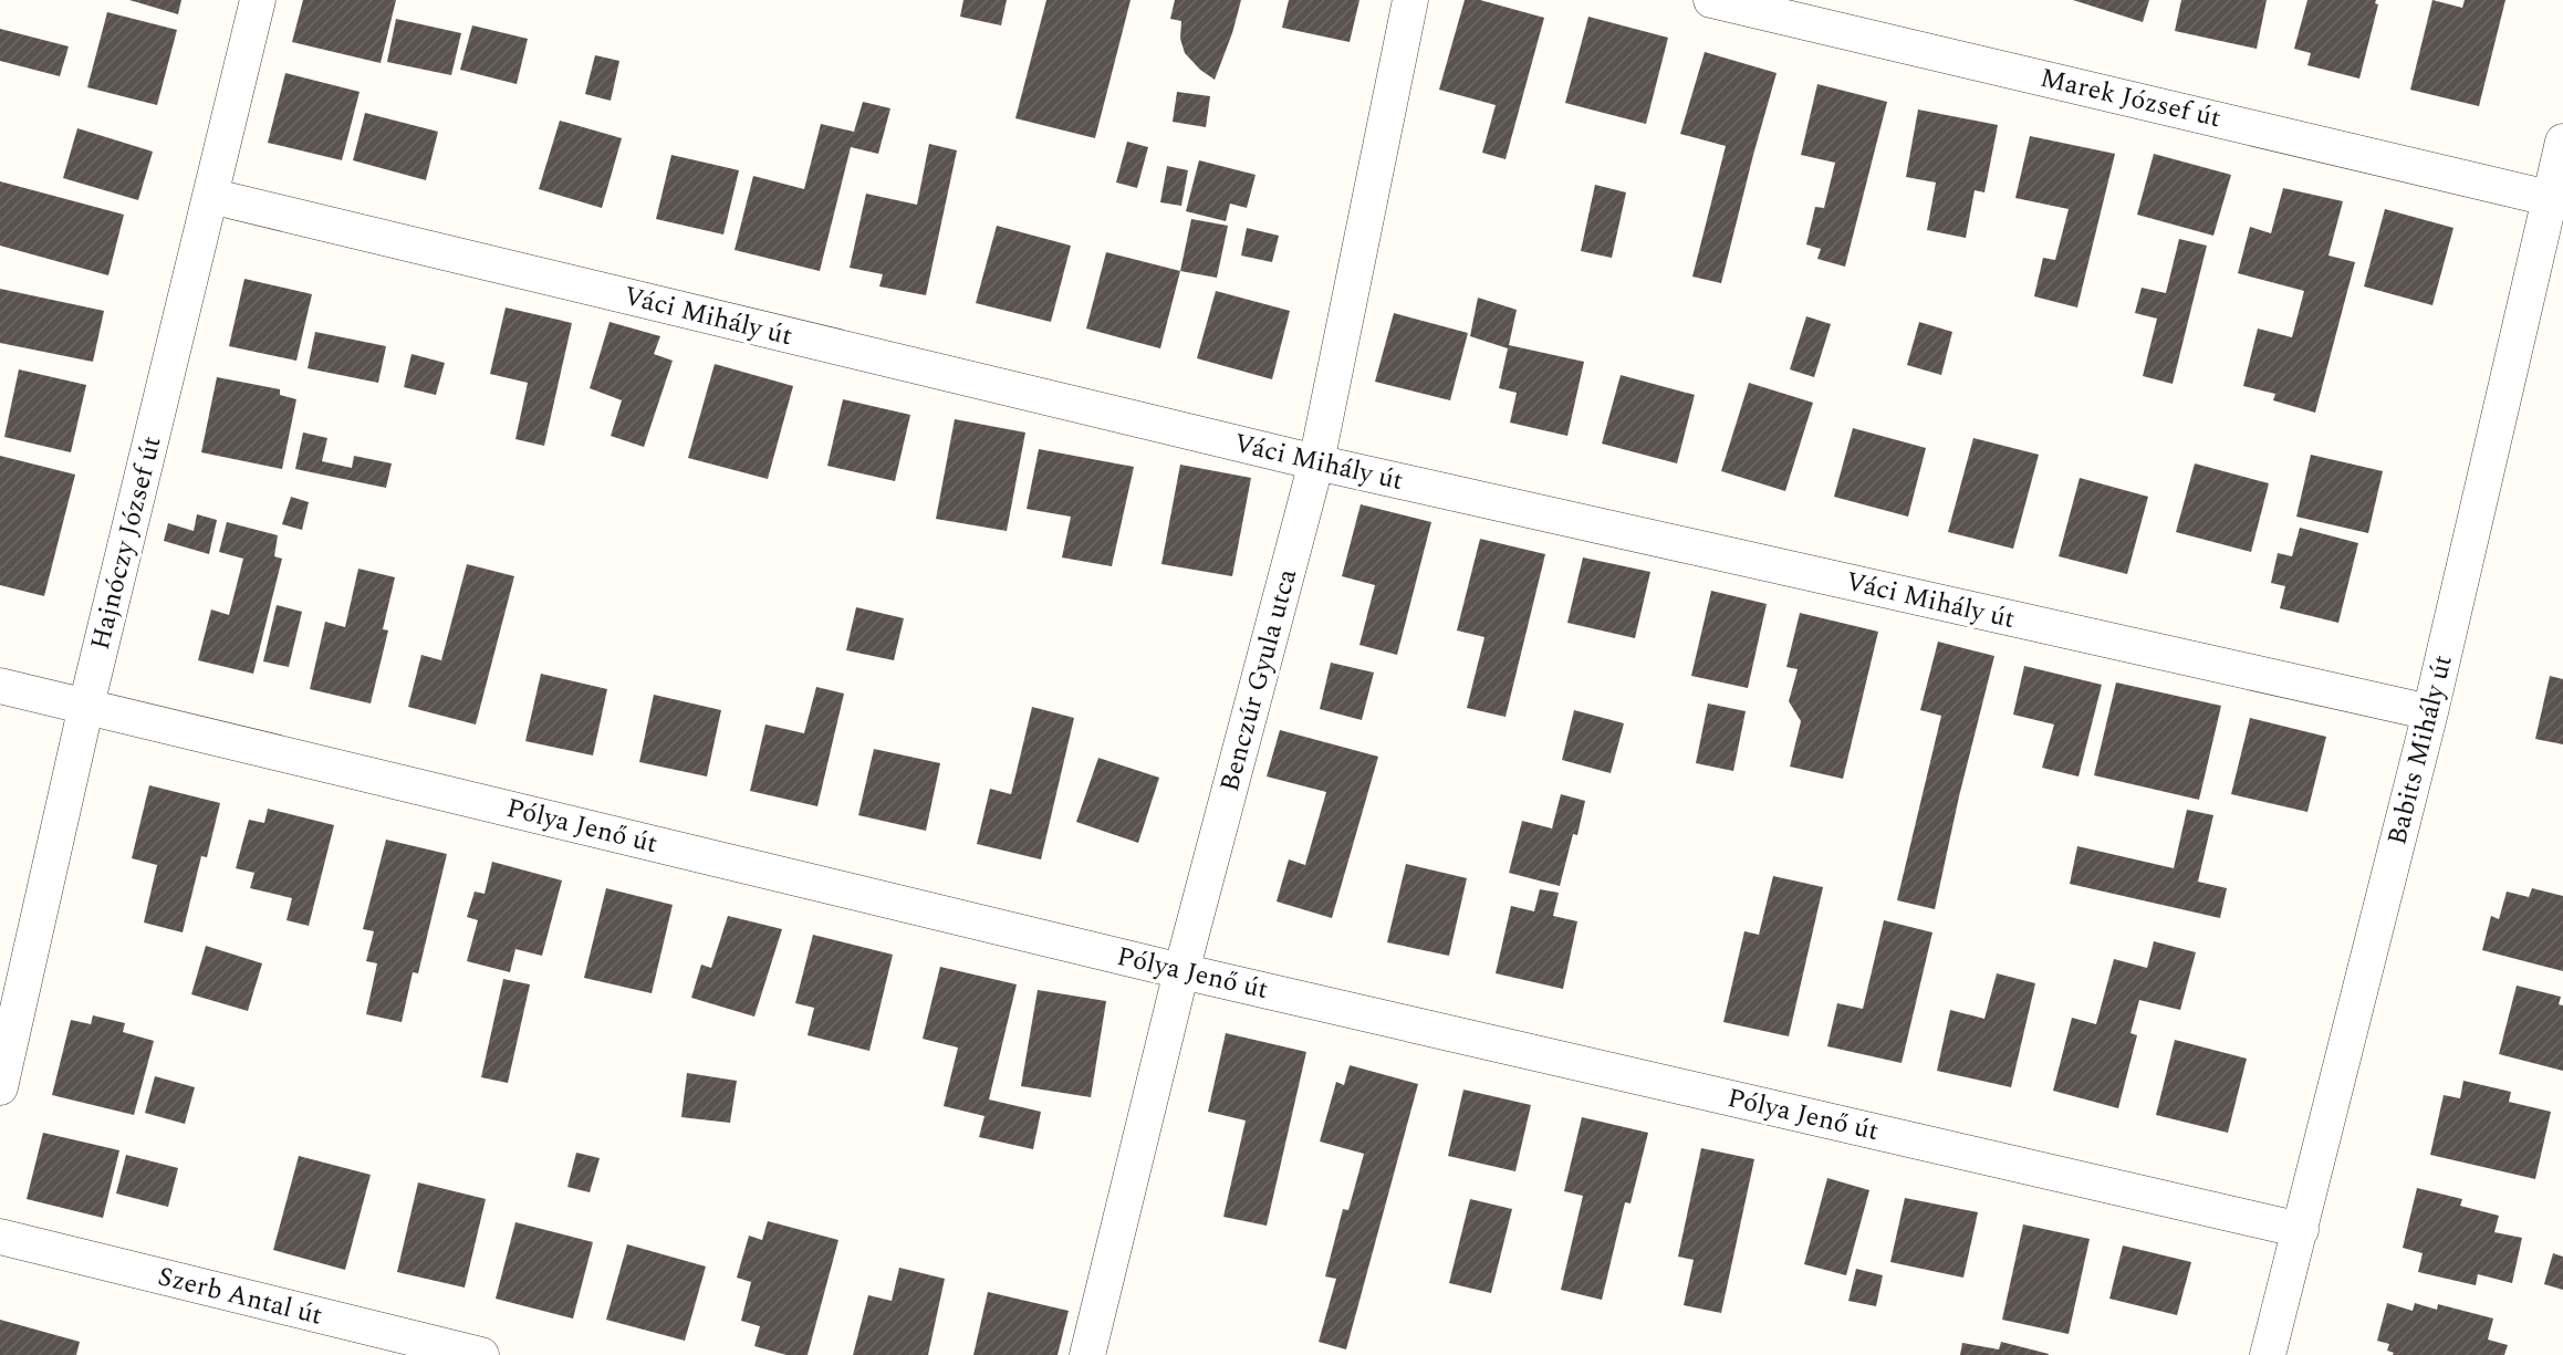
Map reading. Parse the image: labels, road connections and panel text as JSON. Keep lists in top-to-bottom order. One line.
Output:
{"streets":{"street":["Marek József út","Váci Mihály út","Hajnóczy József út","Benczúr Gyula utca","Babits Mihály út","Pólya Jenő út","Szerb Antal út"]},"crossings":[["Marek József út","Babits Mihály út"],["Váci Mihály út","Hajnóczy József út"],["Váci Mihály út","Benczúr Gyula utca"],["Váci Mihály út","Babits Mihály út"],["Hajnóczy József út","Pólya Jenő út"],["Benczúr Gyula utca","Pólya Jenő út"],["Babits Mihály út","Pólya Jenő út"]]}
